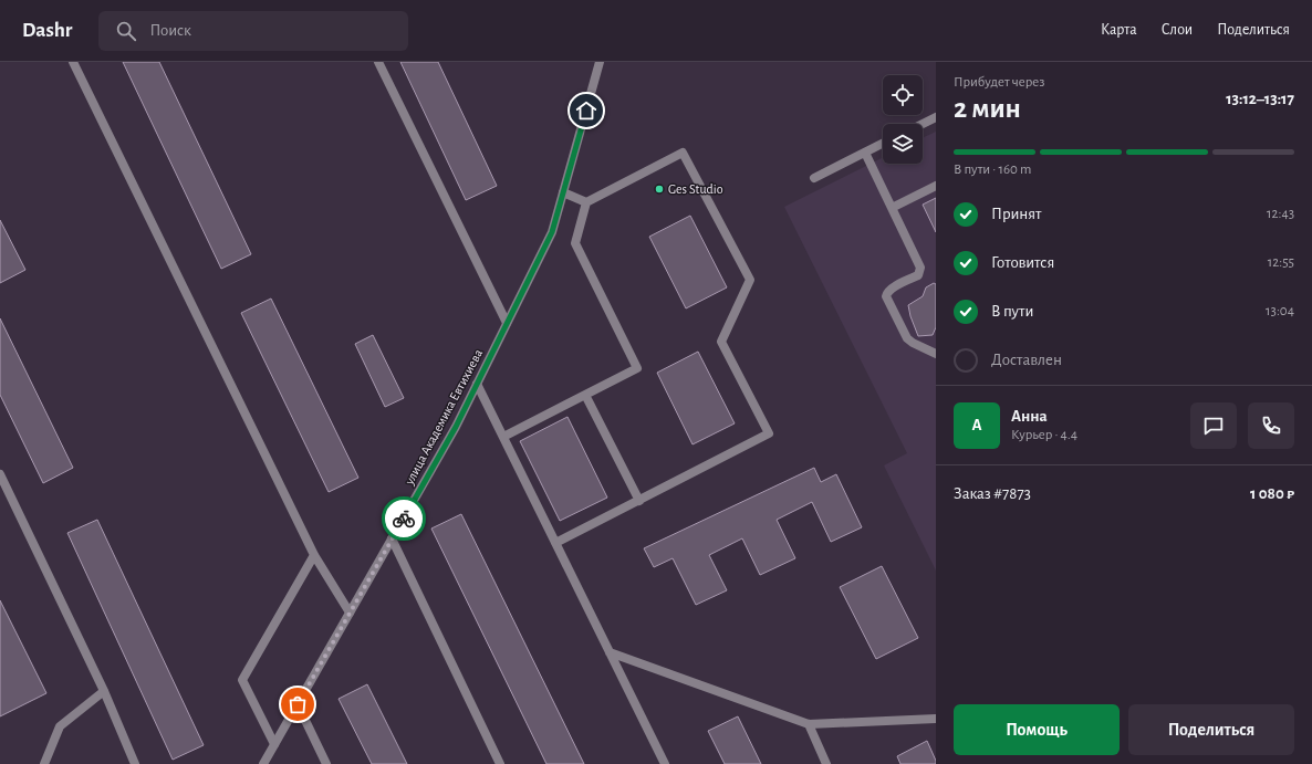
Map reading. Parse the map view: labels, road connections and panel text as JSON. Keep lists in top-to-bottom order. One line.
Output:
{"streets":{"street":["улица Академика Евтихиева"]},"places":["Ges Studio"],"page":{"header":"Dashr","search":"Поиск","nav":["Карта","Слои","Поделиться"],"heading":["2 мин","Прибудет через","13:12–13:17"],"panel":["Анна","Курьер · 4.4","Заказ #7873","1 080 ₽"],"bar":"В пути · 160 m","list":[["Принят","12:43"],["Готовится","12:55"],["В пути","13:04"],"Доставлен"],"round":"А","buttons":["Помощь","Поделиться"]}}
